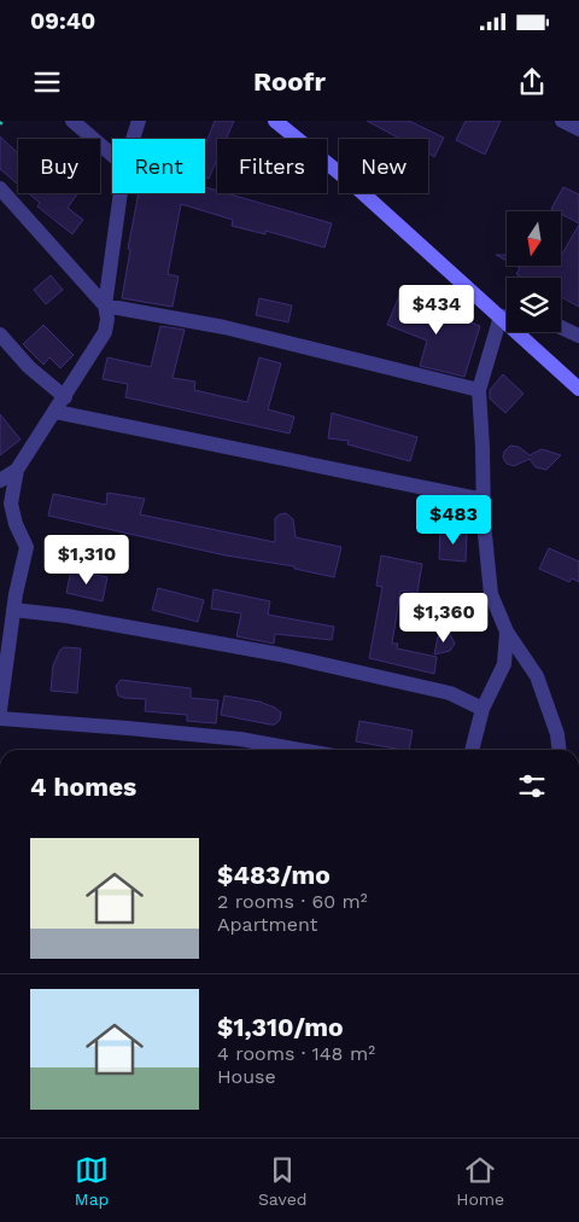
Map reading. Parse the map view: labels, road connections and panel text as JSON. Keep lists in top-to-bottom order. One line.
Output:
{"north":"bottom","page":{"status":"09:40","header":"Roofr","chip":["Buy","Rent","Filters","New"],"price":["$434","$483","$1,310","$1,360"],"heading":"4 homes","list":[{"name":"$483/mo","note":"2 rooms · 60 m² · Apartment"},{"name":"$1,310/mo","note":"4 rooms · 148 m² · House"}],"tabs":["Map","Saved","Home"]}}
